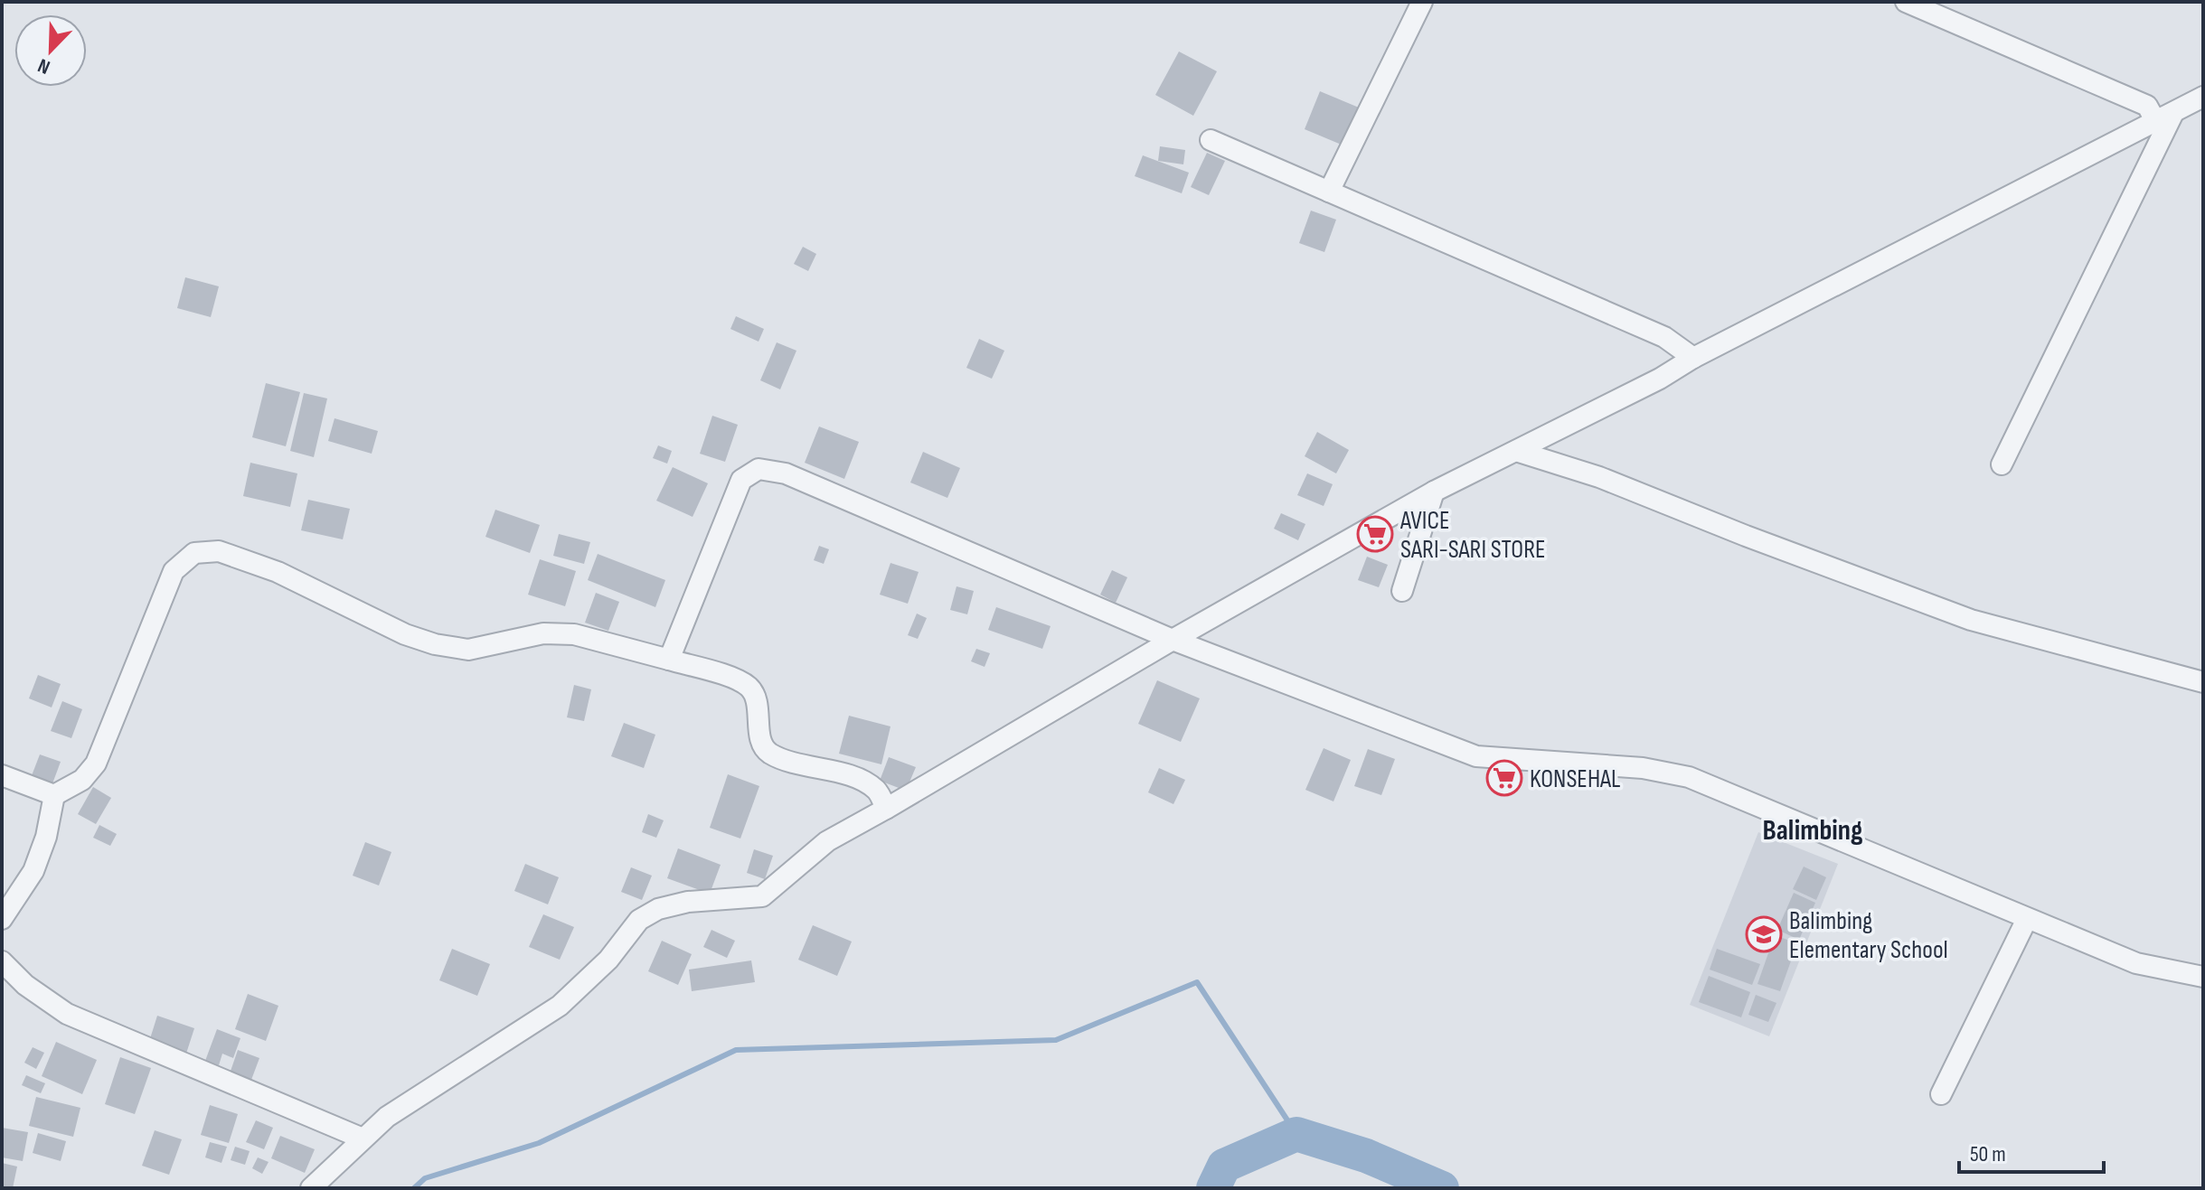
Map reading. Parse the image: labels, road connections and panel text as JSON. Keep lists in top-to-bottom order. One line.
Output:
{"districts":["Balimbing"],"places":{"supermarket":["AVICE SARI-SARI STORE","KONSEHAL"],"school or university":["Balimbing Elementary School"]},"scale_bar":"50 m","north":"bottom left"}
